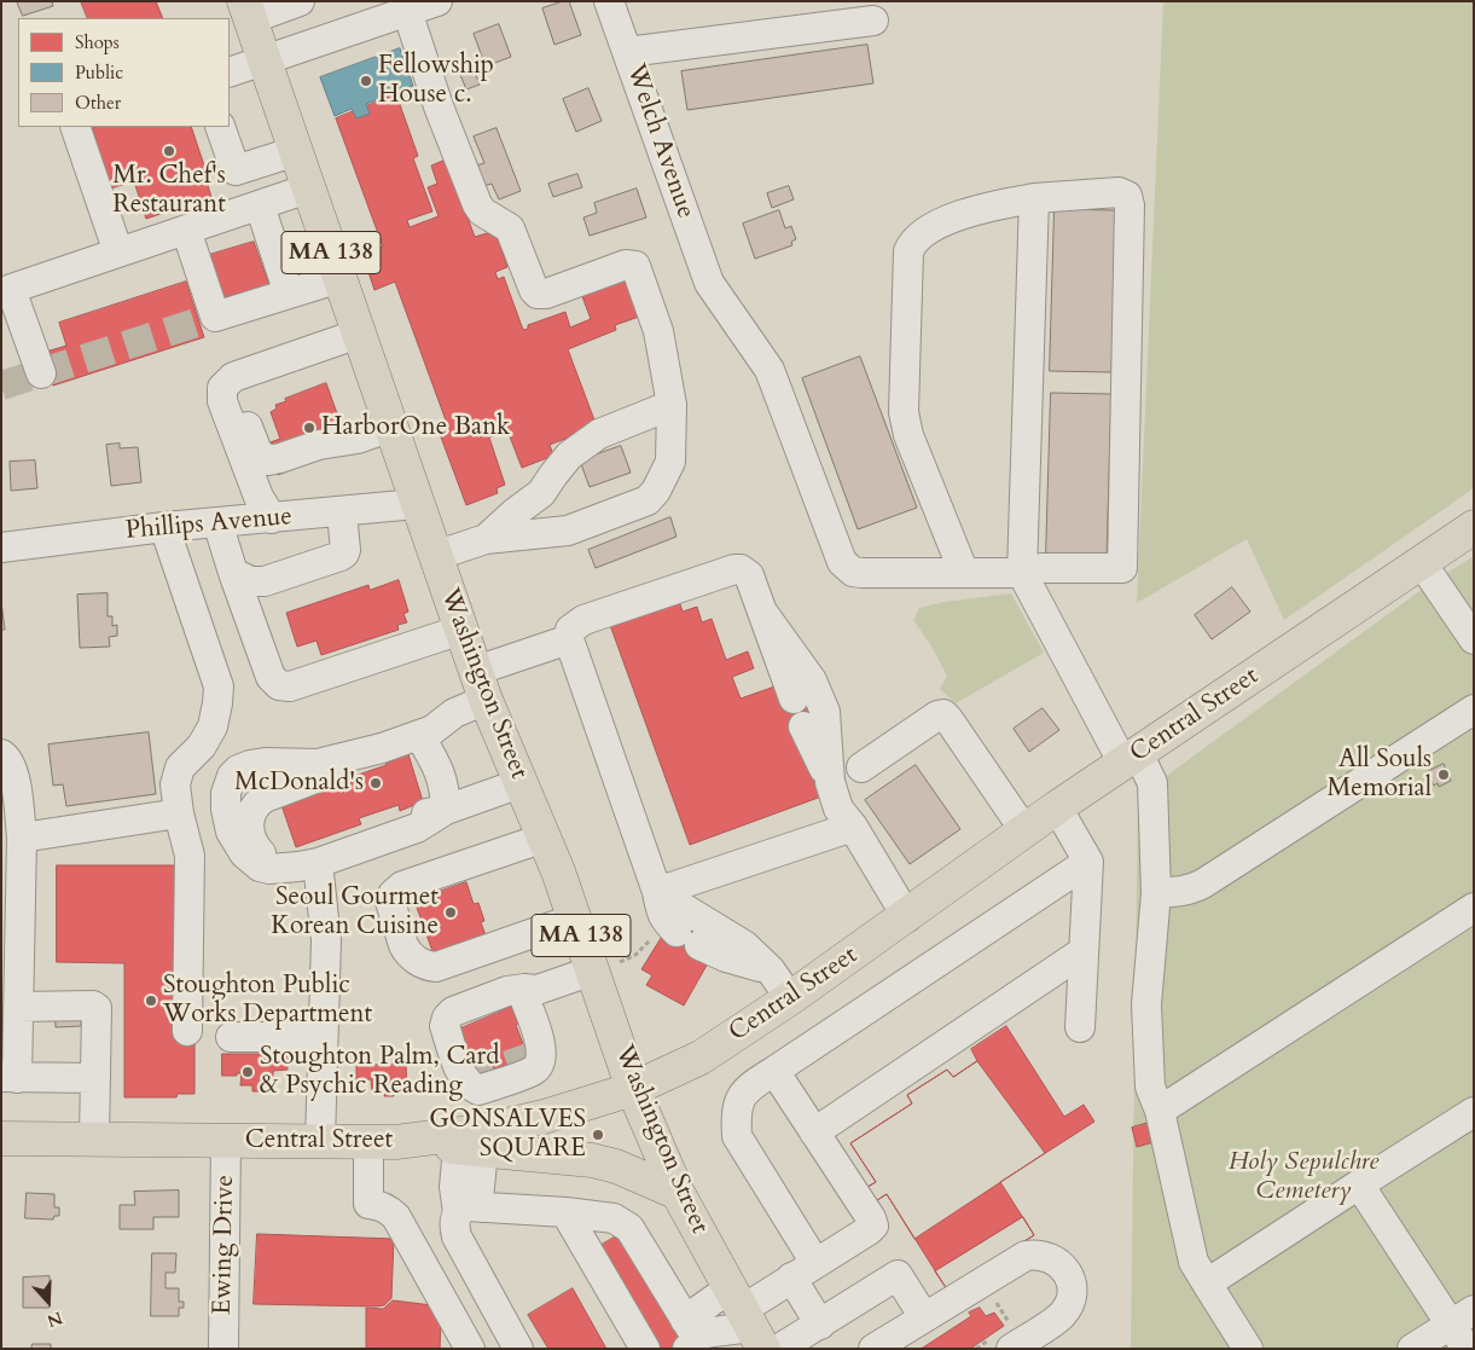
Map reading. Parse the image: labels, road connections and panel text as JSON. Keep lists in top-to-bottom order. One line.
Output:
{"streets":{"main road":["MA 138","Washington Street","Central Street"],"street":["Welch Avenue","Phillips Avenue","Ewing Drive"]},"crossings":[["Phillips Avenue","Washington Street"],["Washington Street","Central Street"],["Central Street","Ewing Drive"]],"parks":["Holy Sepulchre Cemetery"],"places":["Fellowship House c.","Mr. Chef's Restaurant","HarborOne Bank","All Souls Memorial","McDonald's","Seoul Gourmet Korean Cuisine","Stoughton Public Works Department","Stoughton Palm, Card & Psychic Reading","GONSALVES SQUARE"],"legend":["Shops","Public","Other"],"north":"bottom"}
